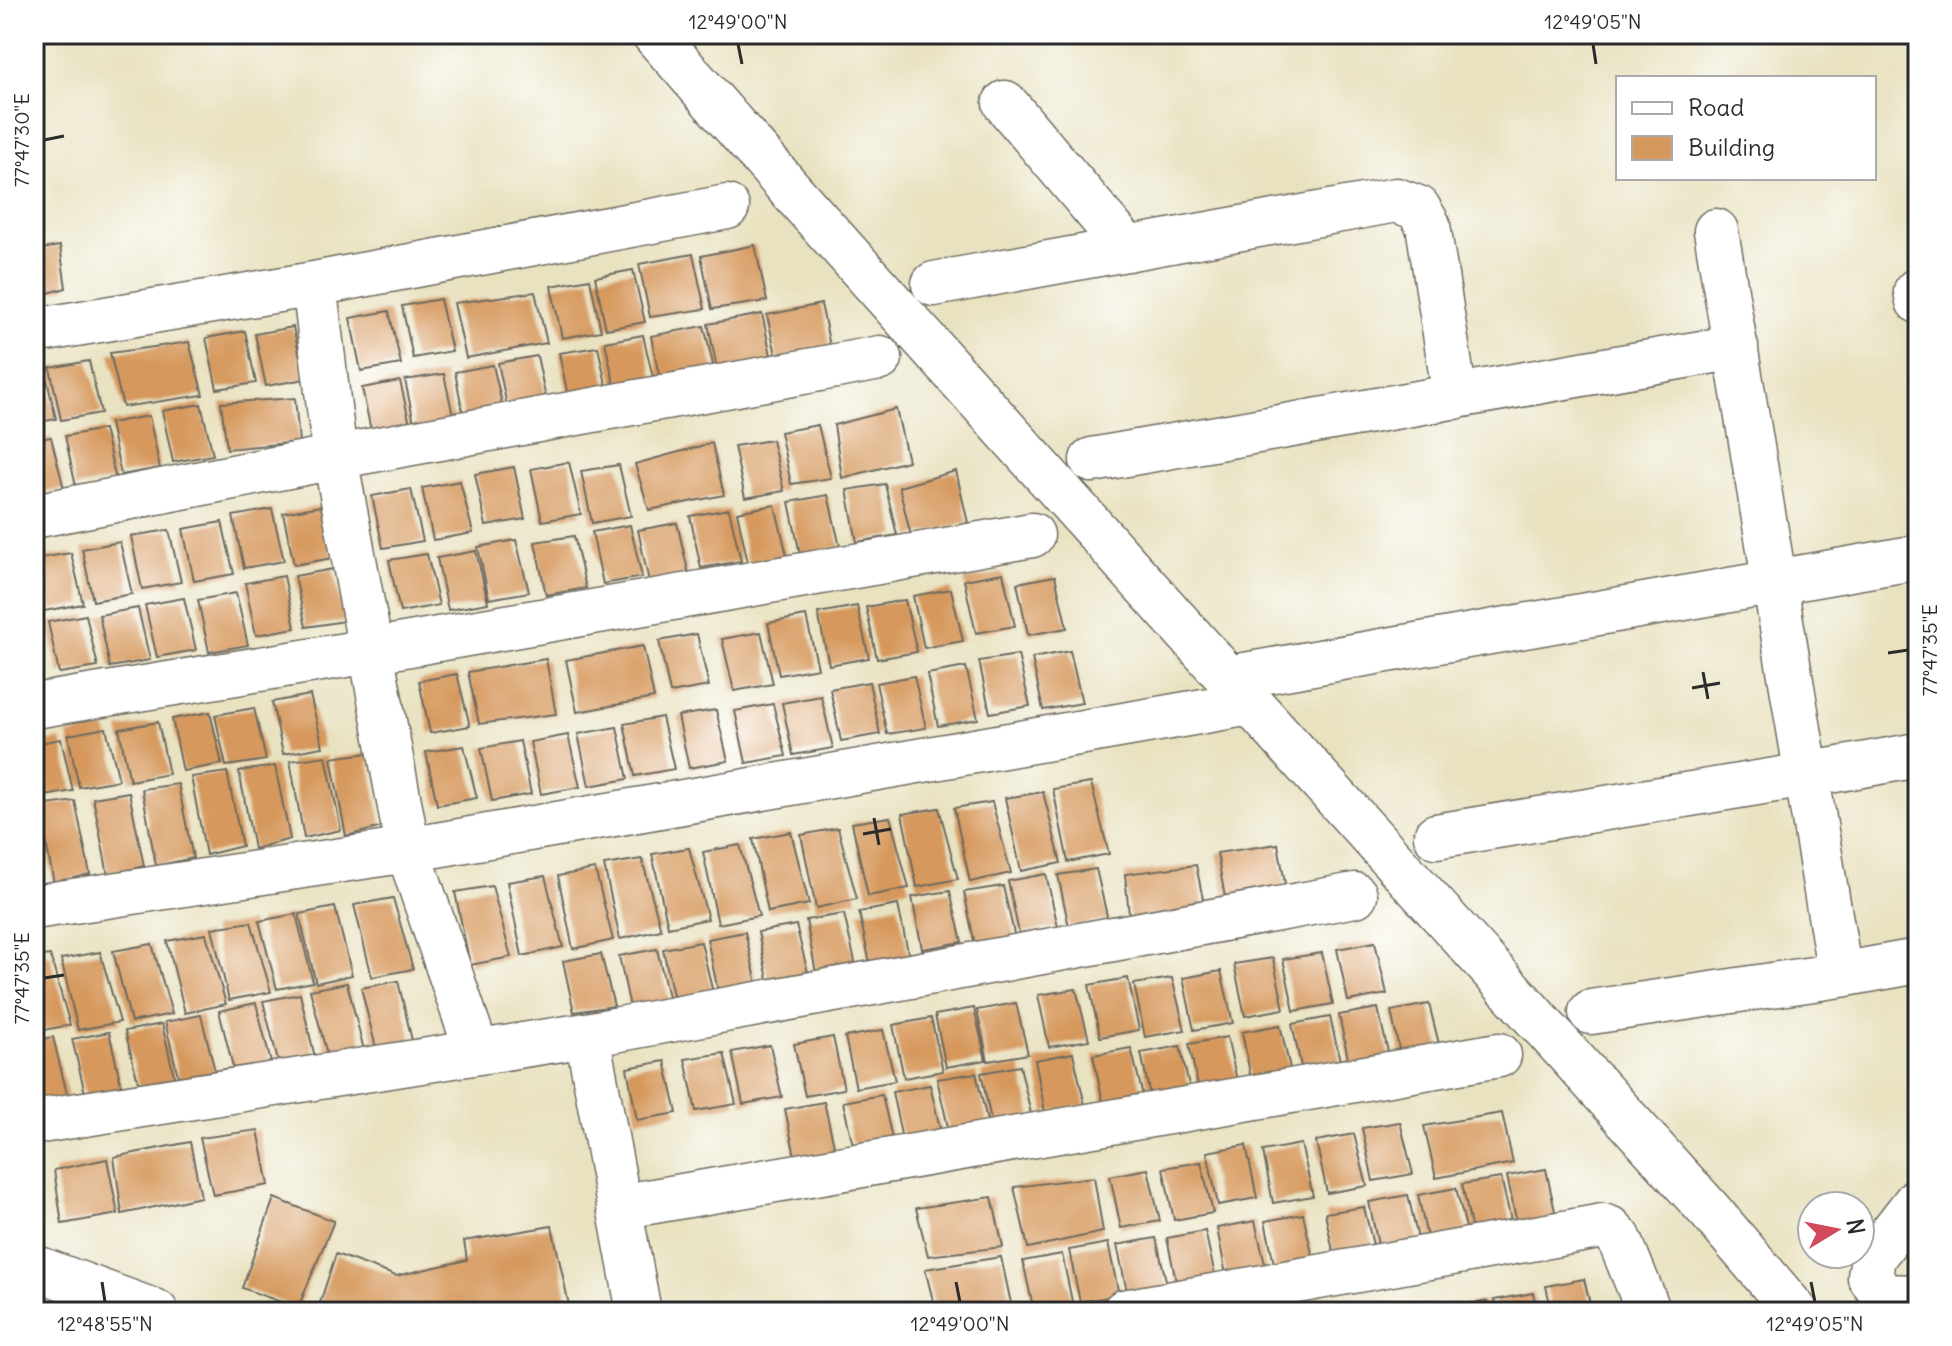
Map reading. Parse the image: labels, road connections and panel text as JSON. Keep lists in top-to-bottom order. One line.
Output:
{"legend":["Road","Building"],"north":"right","coordinates":["12°49'00\"N","12°49'05\"N","77°47'30\"E","77°47'35\"E","12°48'55\"N"]}
